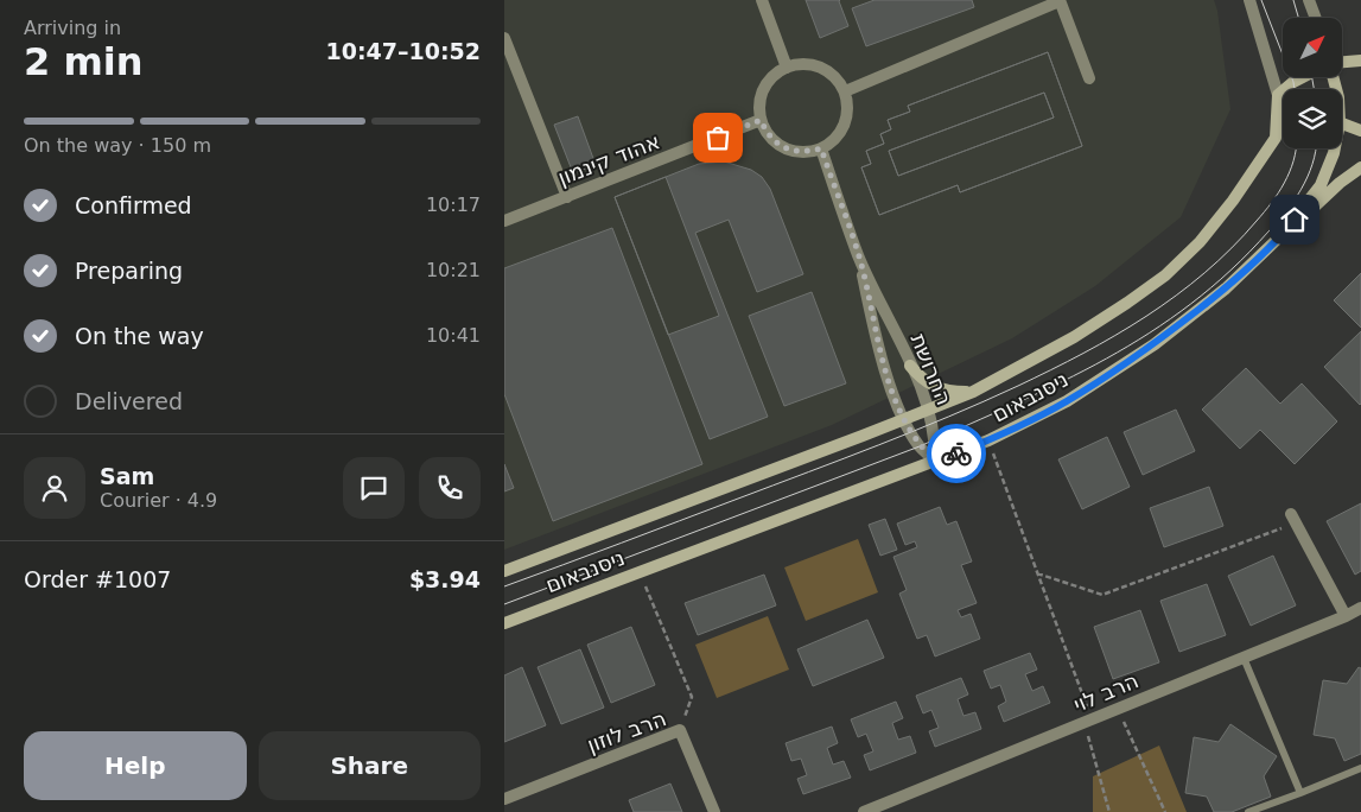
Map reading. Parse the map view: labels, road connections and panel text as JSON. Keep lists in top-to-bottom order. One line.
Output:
{"streets":{"main road":["ניסנבאום"],"street":["אהוד קינמון","החרושת","הרב לוי","הרב לוזון"]},"crossings":[["אהוד קינמון","החרושת"],["החרושת","ניסנבאום"]],"north":"top right","page":{"heading":["2 min","Arriving in","10:47–10:52"],"panel":["Sam","Courier · 4.9","Order #1007","$3.94"],"bar":"On the way · 150 m","list":[["Confirmed","10:17"],["Preparing","10:21"],["On the way","10:41"],"Delivered"],"buttons":["Help","Share"]}}
